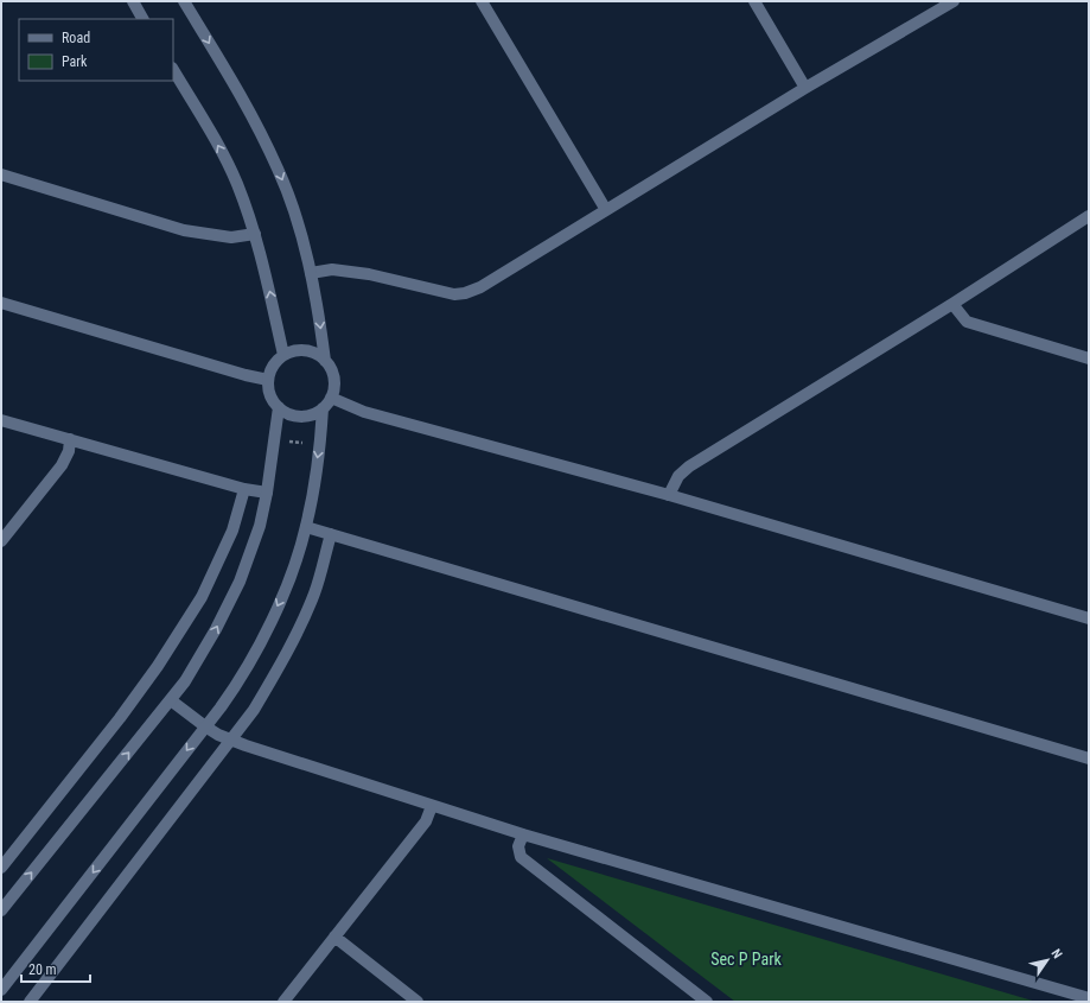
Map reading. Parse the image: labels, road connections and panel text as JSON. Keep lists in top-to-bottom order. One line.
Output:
{"parks":["Sec P Park"],"legend":["Road","Park"],"scale_bar":"20 m","north":"top right"}
